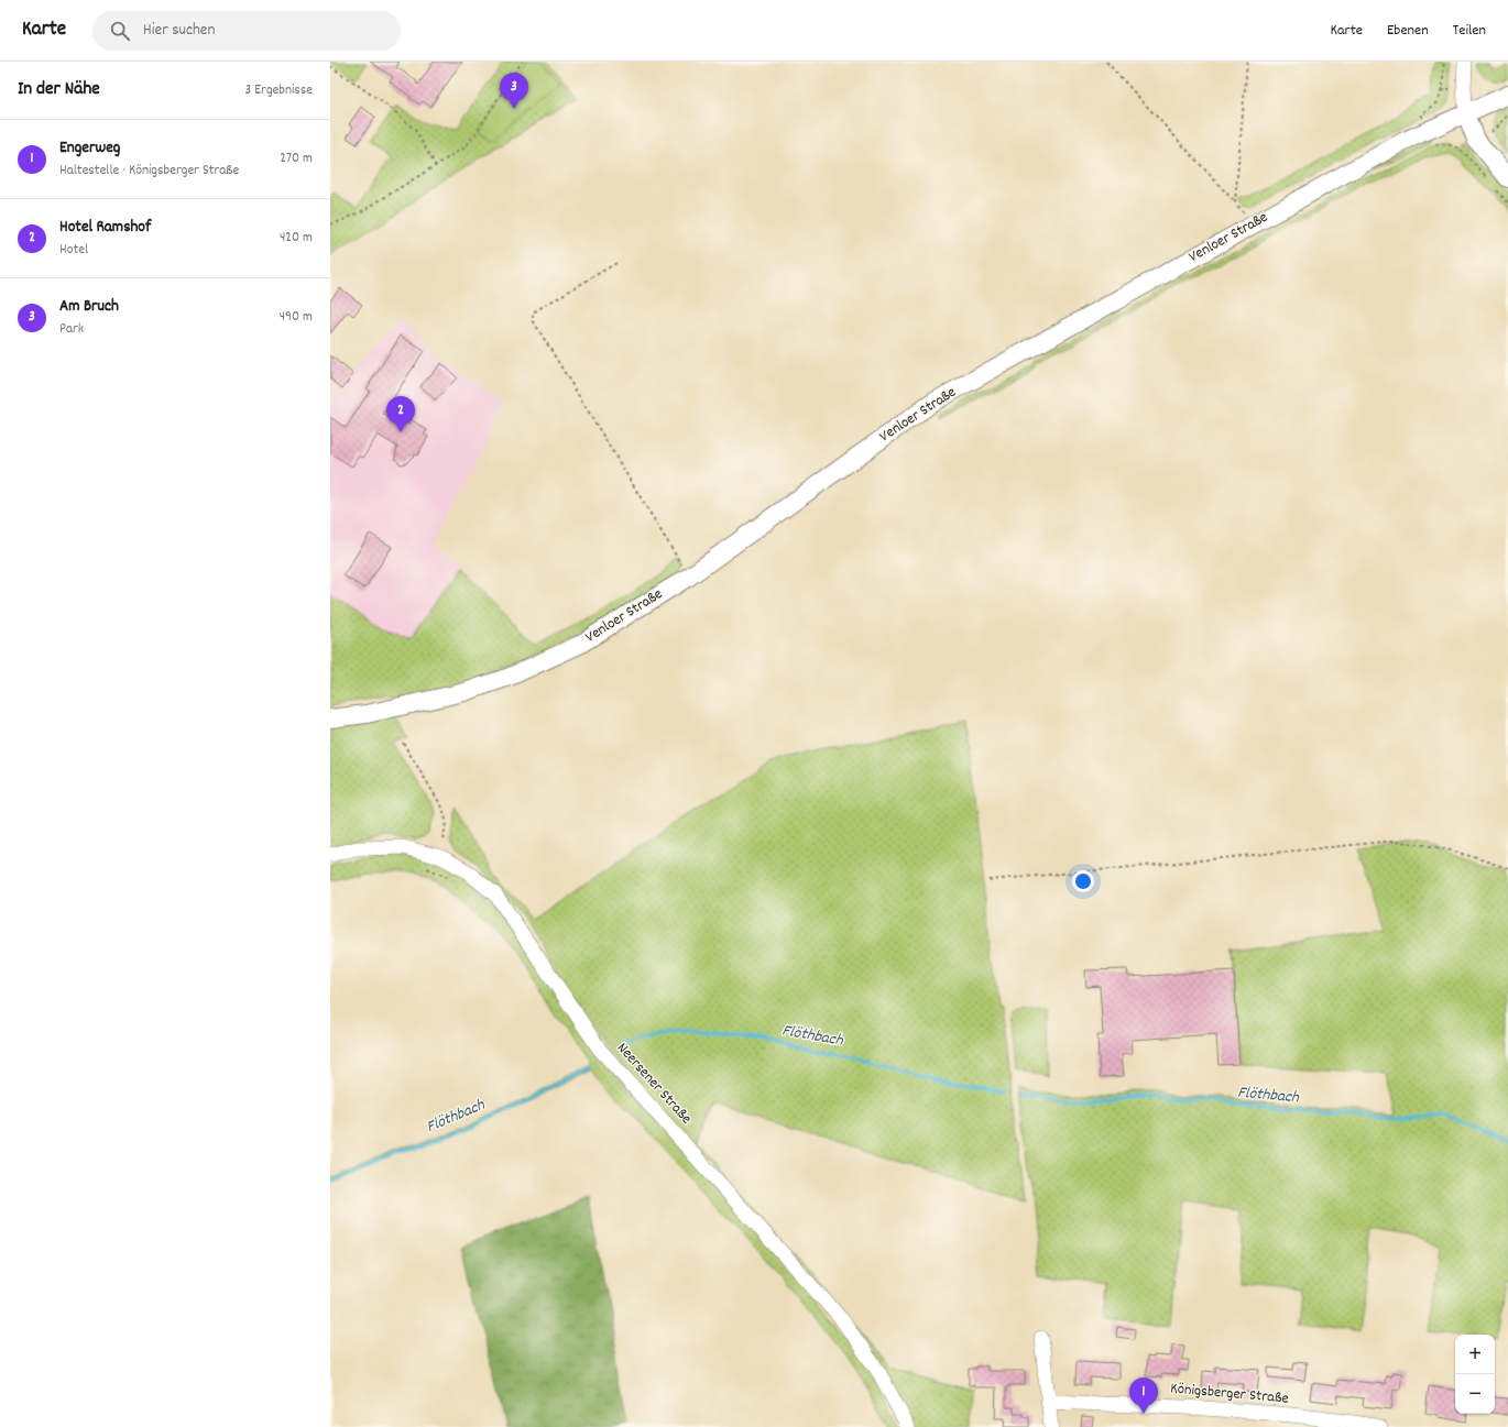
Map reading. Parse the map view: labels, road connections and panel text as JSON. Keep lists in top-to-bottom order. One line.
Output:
{"streets":{"main road":["Venloer Straße"],"street":["Neersener Straße","Königsberger Straße"]},"water":["Flöthbach"],"page":{"header":"Karte","search":"Hier suchen","nav":["Karte","Ebenen","Teilen"],"heading":["In der Nähe","3 Ergebnisse"],"pins":["3","2","1"],"list":[{"mark":"1","name":"Engerweg","note":"Haltestelle · Königsberger Straße","value":"270 m"},{"mark":"2","name":"Hotel Ramshof","note":"Hotel","value":"420 m"},{"mark":"3","name":"Am Bruch","note":"Park","value":"490 m"}],"map_buttons":["+","−"]}}
